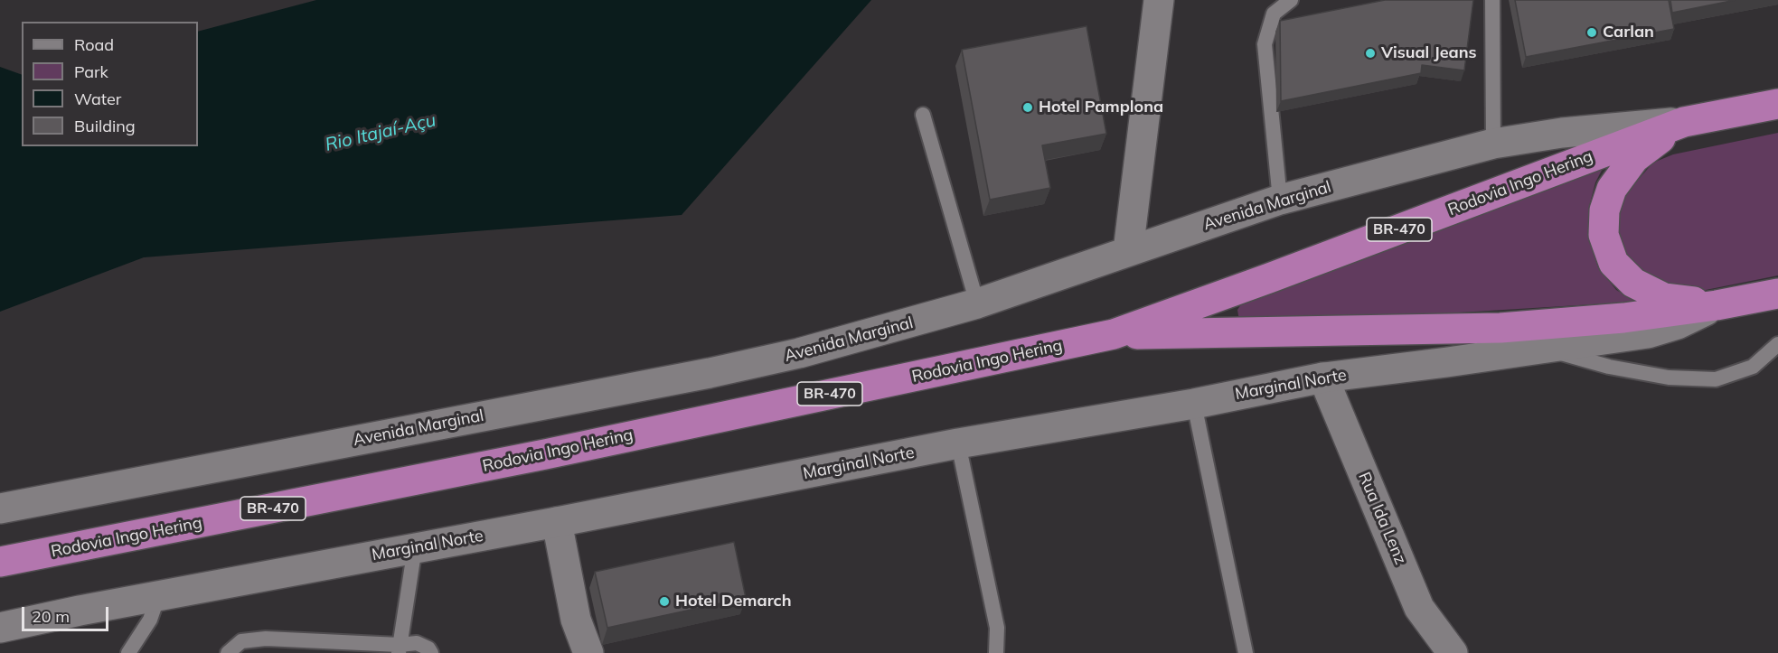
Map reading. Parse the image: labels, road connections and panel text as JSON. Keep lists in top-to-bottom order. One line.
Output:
{"streets":{"highway":["Rodovia Ingo Hering","BR-470"],"street":["Avenida Marginal","Marginal Norte","Rua Ida Lenz"]},"crossings":[["Rodovia Ingo Hering","Avenida Marginal"],["Rodovia Ingo Hering","Marginal Norte"],["Marginal Norte","Rua Ida Lenz"]],"water":["Rio Itajaí-Açu"],"places":["Carlan","Visual Jeans","Hotel Pamplona","Hotel Demarch"],"legend":["Road","Park","Water","Building"],"scale_bar":"20 m"}
